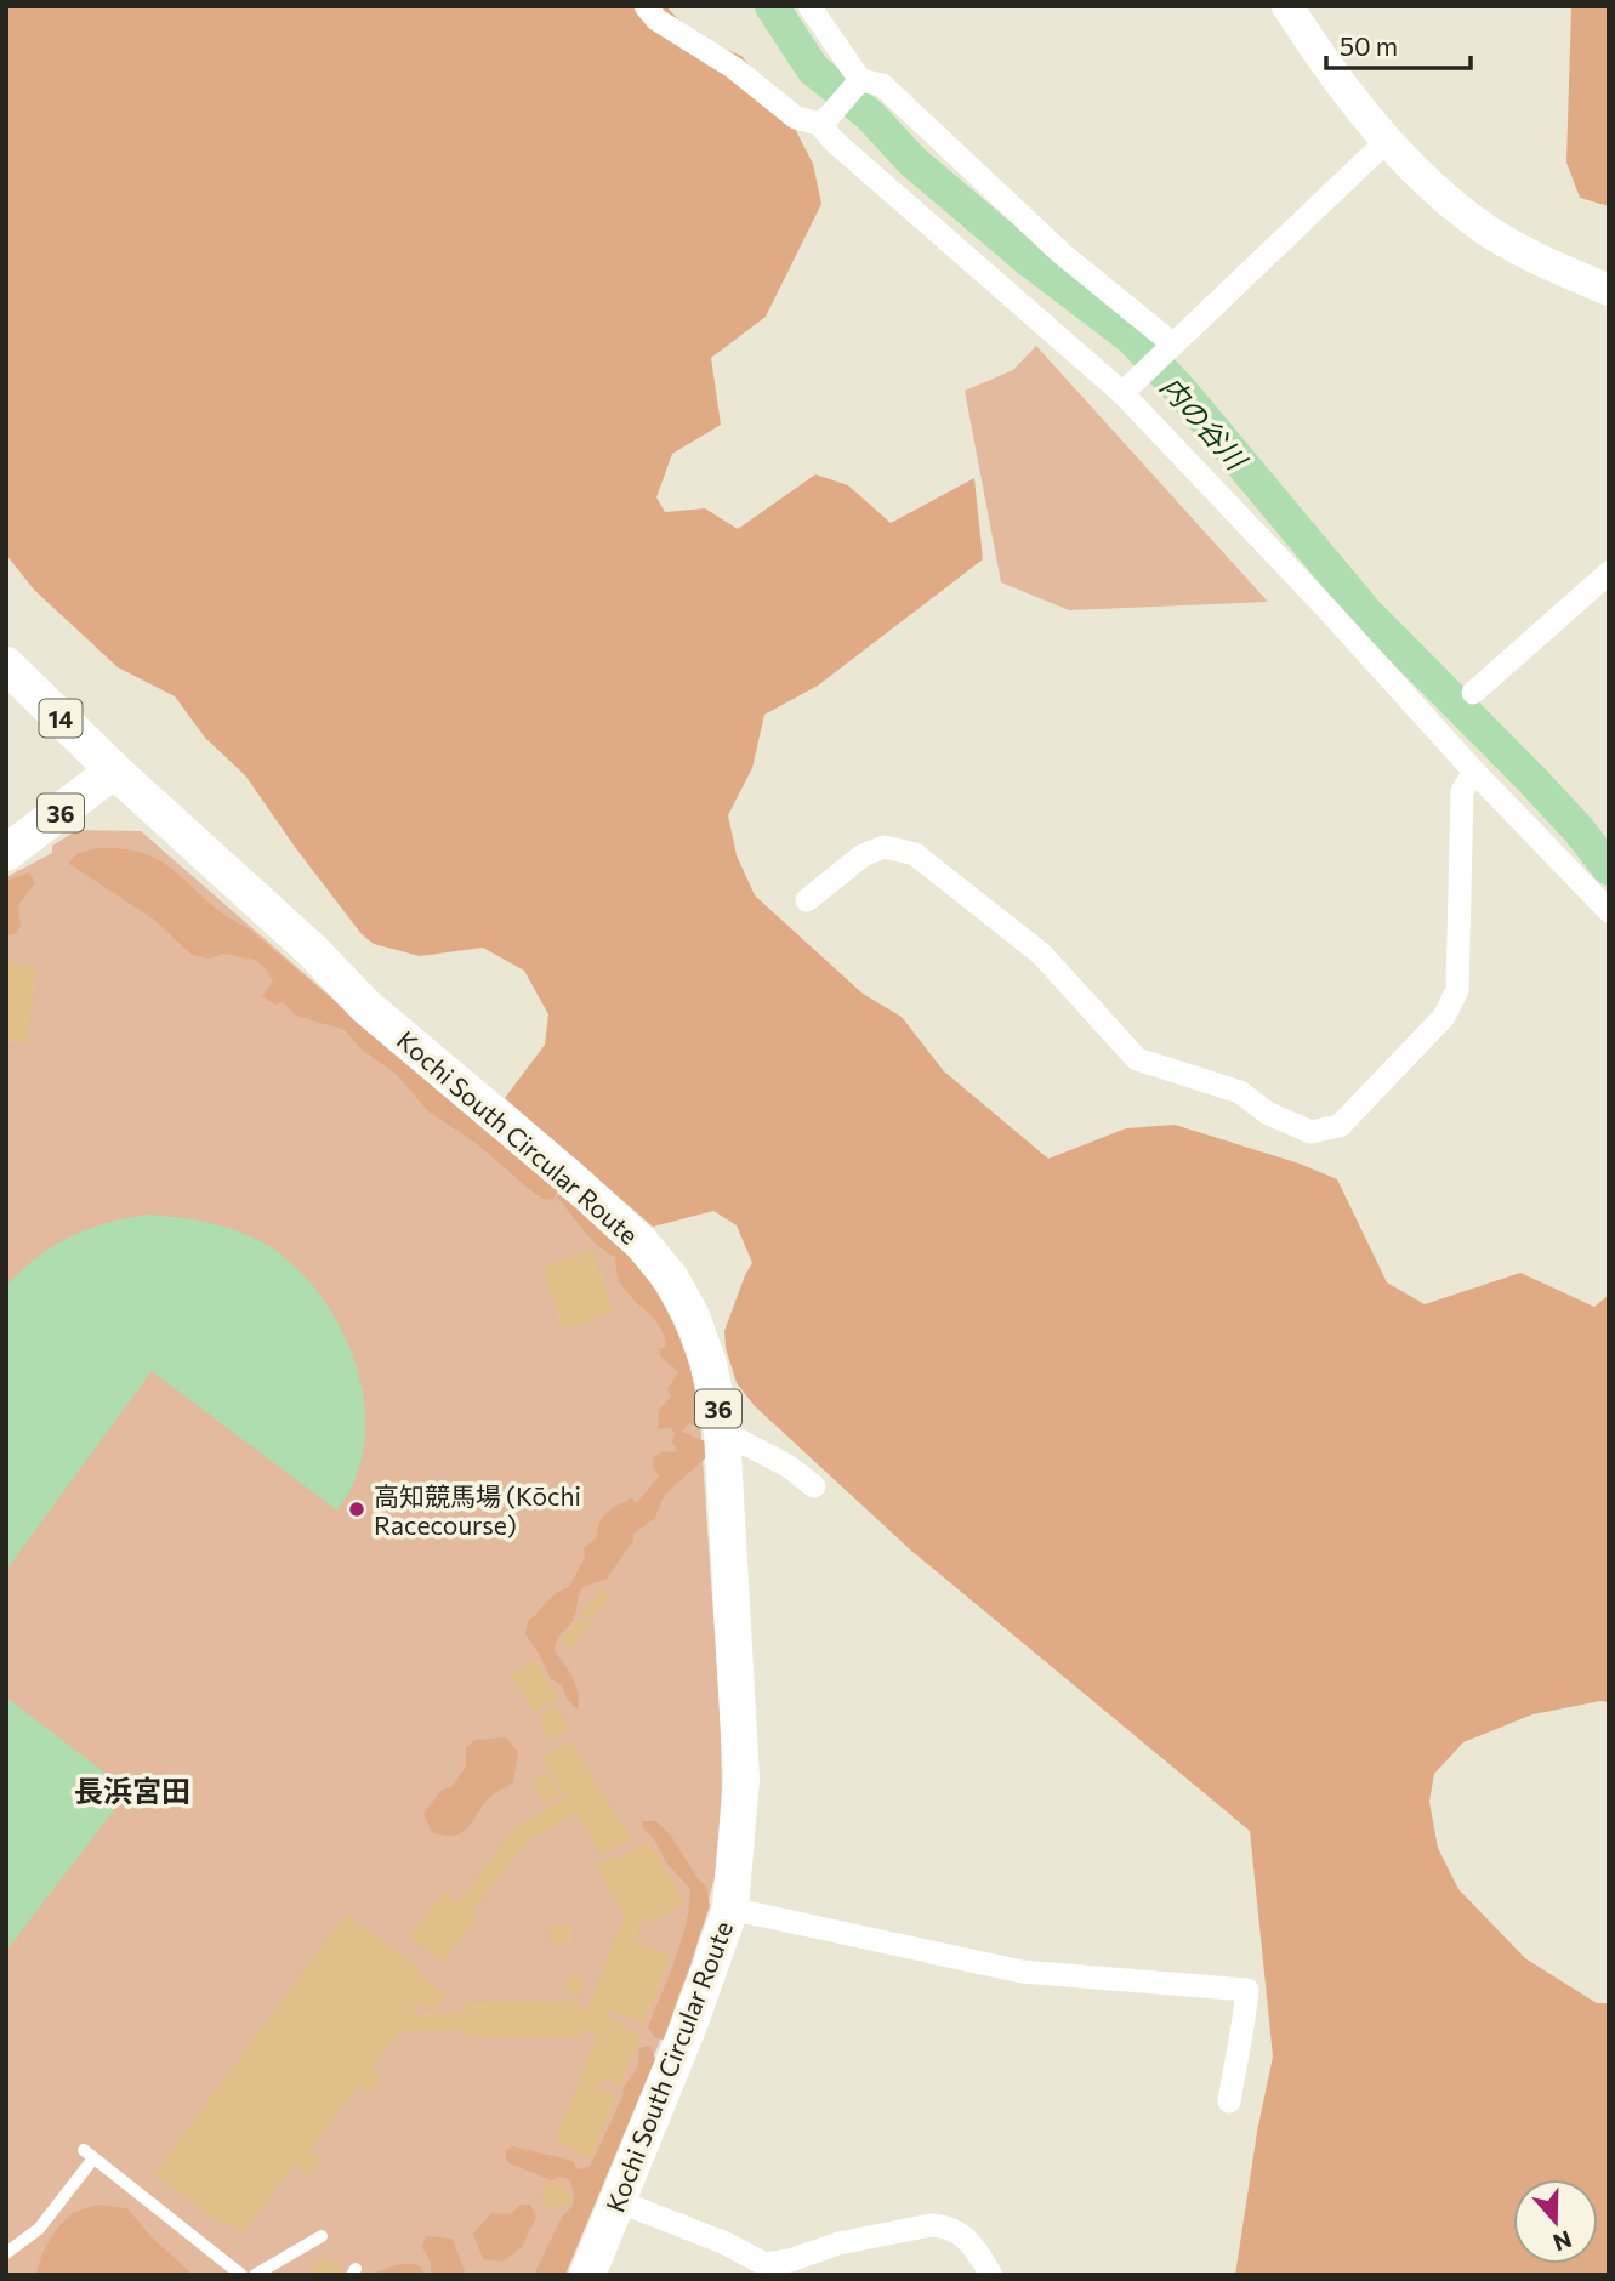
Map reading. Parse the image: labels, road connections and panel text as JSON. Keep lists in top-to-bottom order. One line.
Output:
{"streets":{"main road":["14","36","Kochi South Circular Route"]},"crossings":[["14","36"],["14","Kochi South Circular Route"],["36","Kochi South Circular Route"]],"districts":["長浜宮田"],"water":["内の谷川"],"places":["高知競馬場 (Kōchi Racecourse)"],"scale_bar":"50 m","north":"bottom"}
